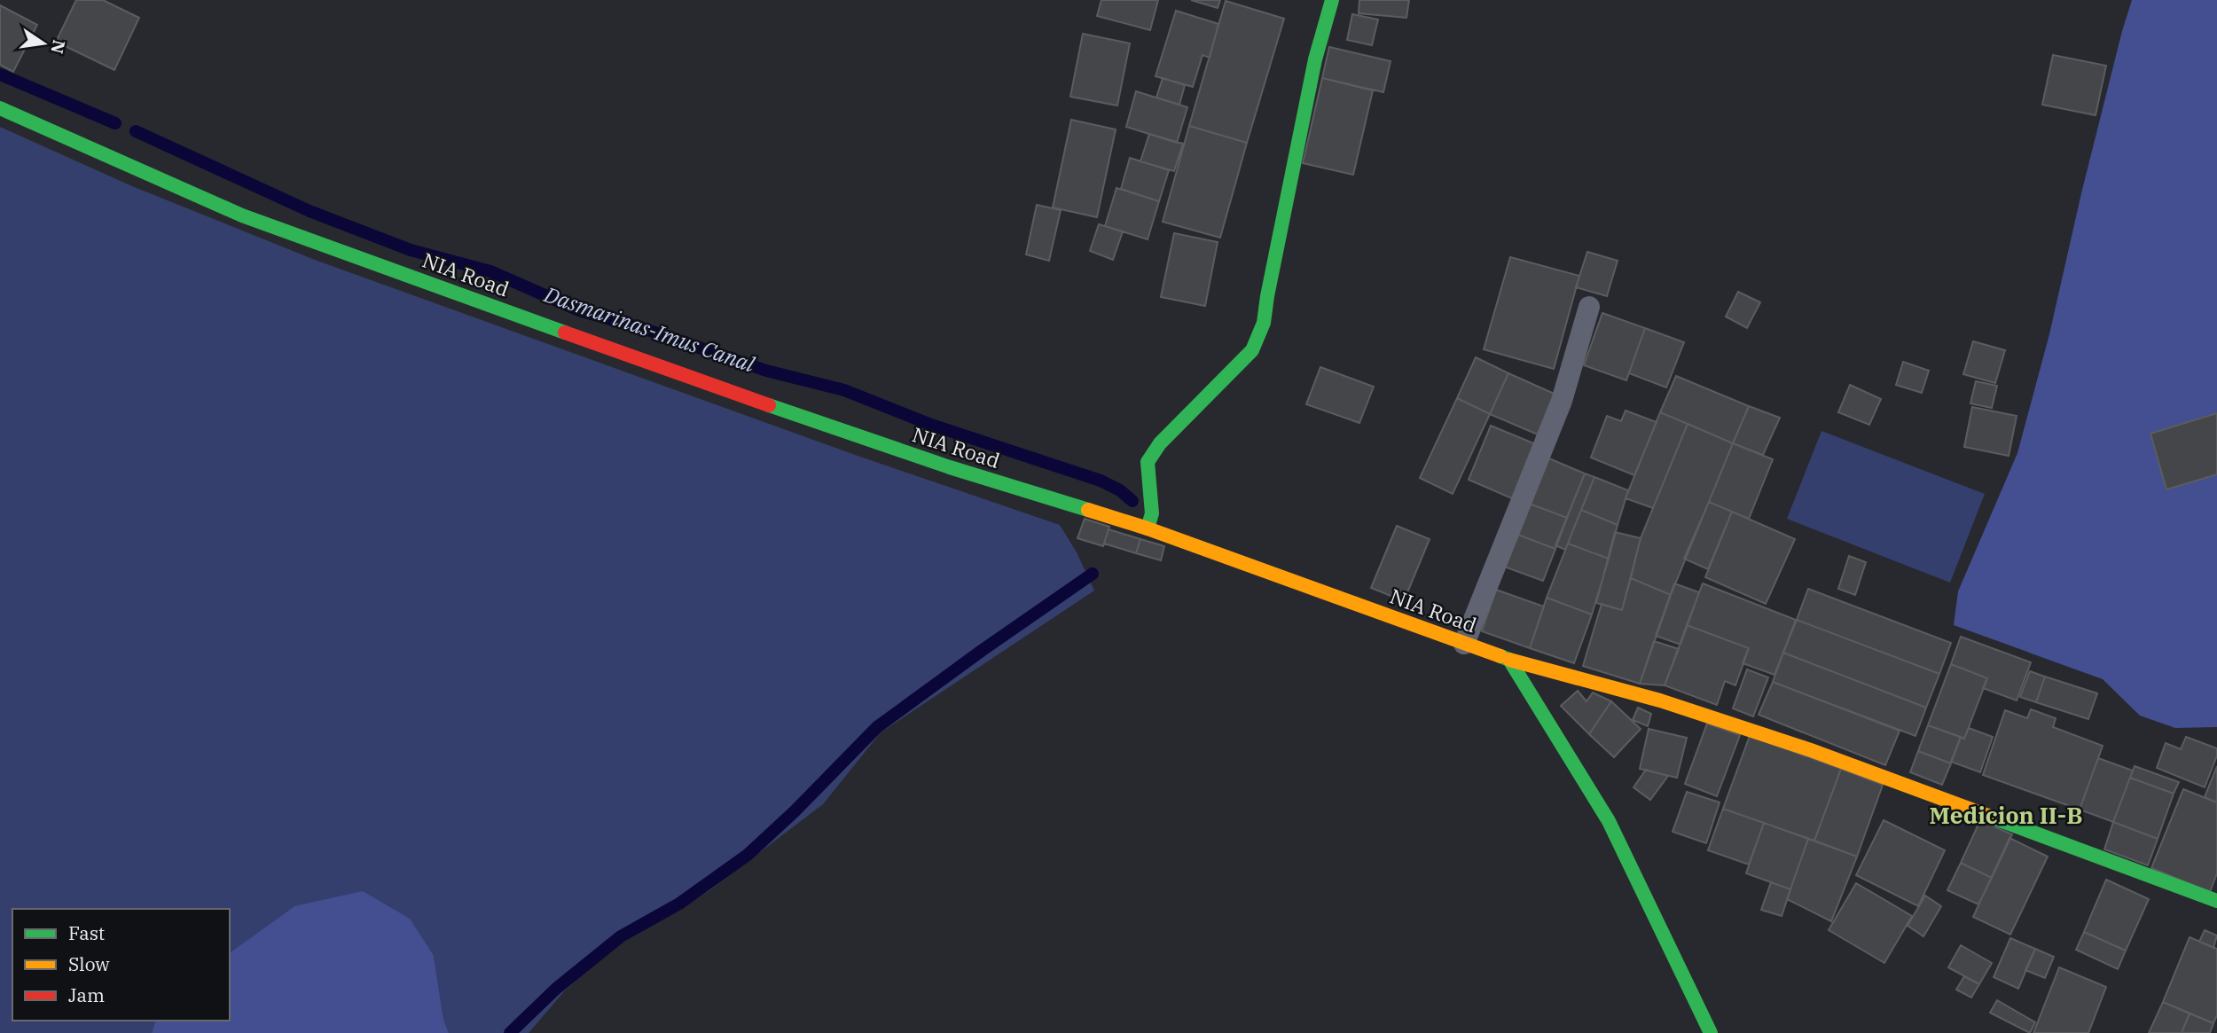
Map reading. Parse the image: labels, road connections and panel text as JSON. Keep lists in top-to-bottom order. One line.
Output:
{"streets":{"street":["NIA Road"]},"districts":["Medicion II-B"],"water":["Dasmarinas-Imus Canal"],"legend":["Fast","Slow","Jam"],"north":"right"}
